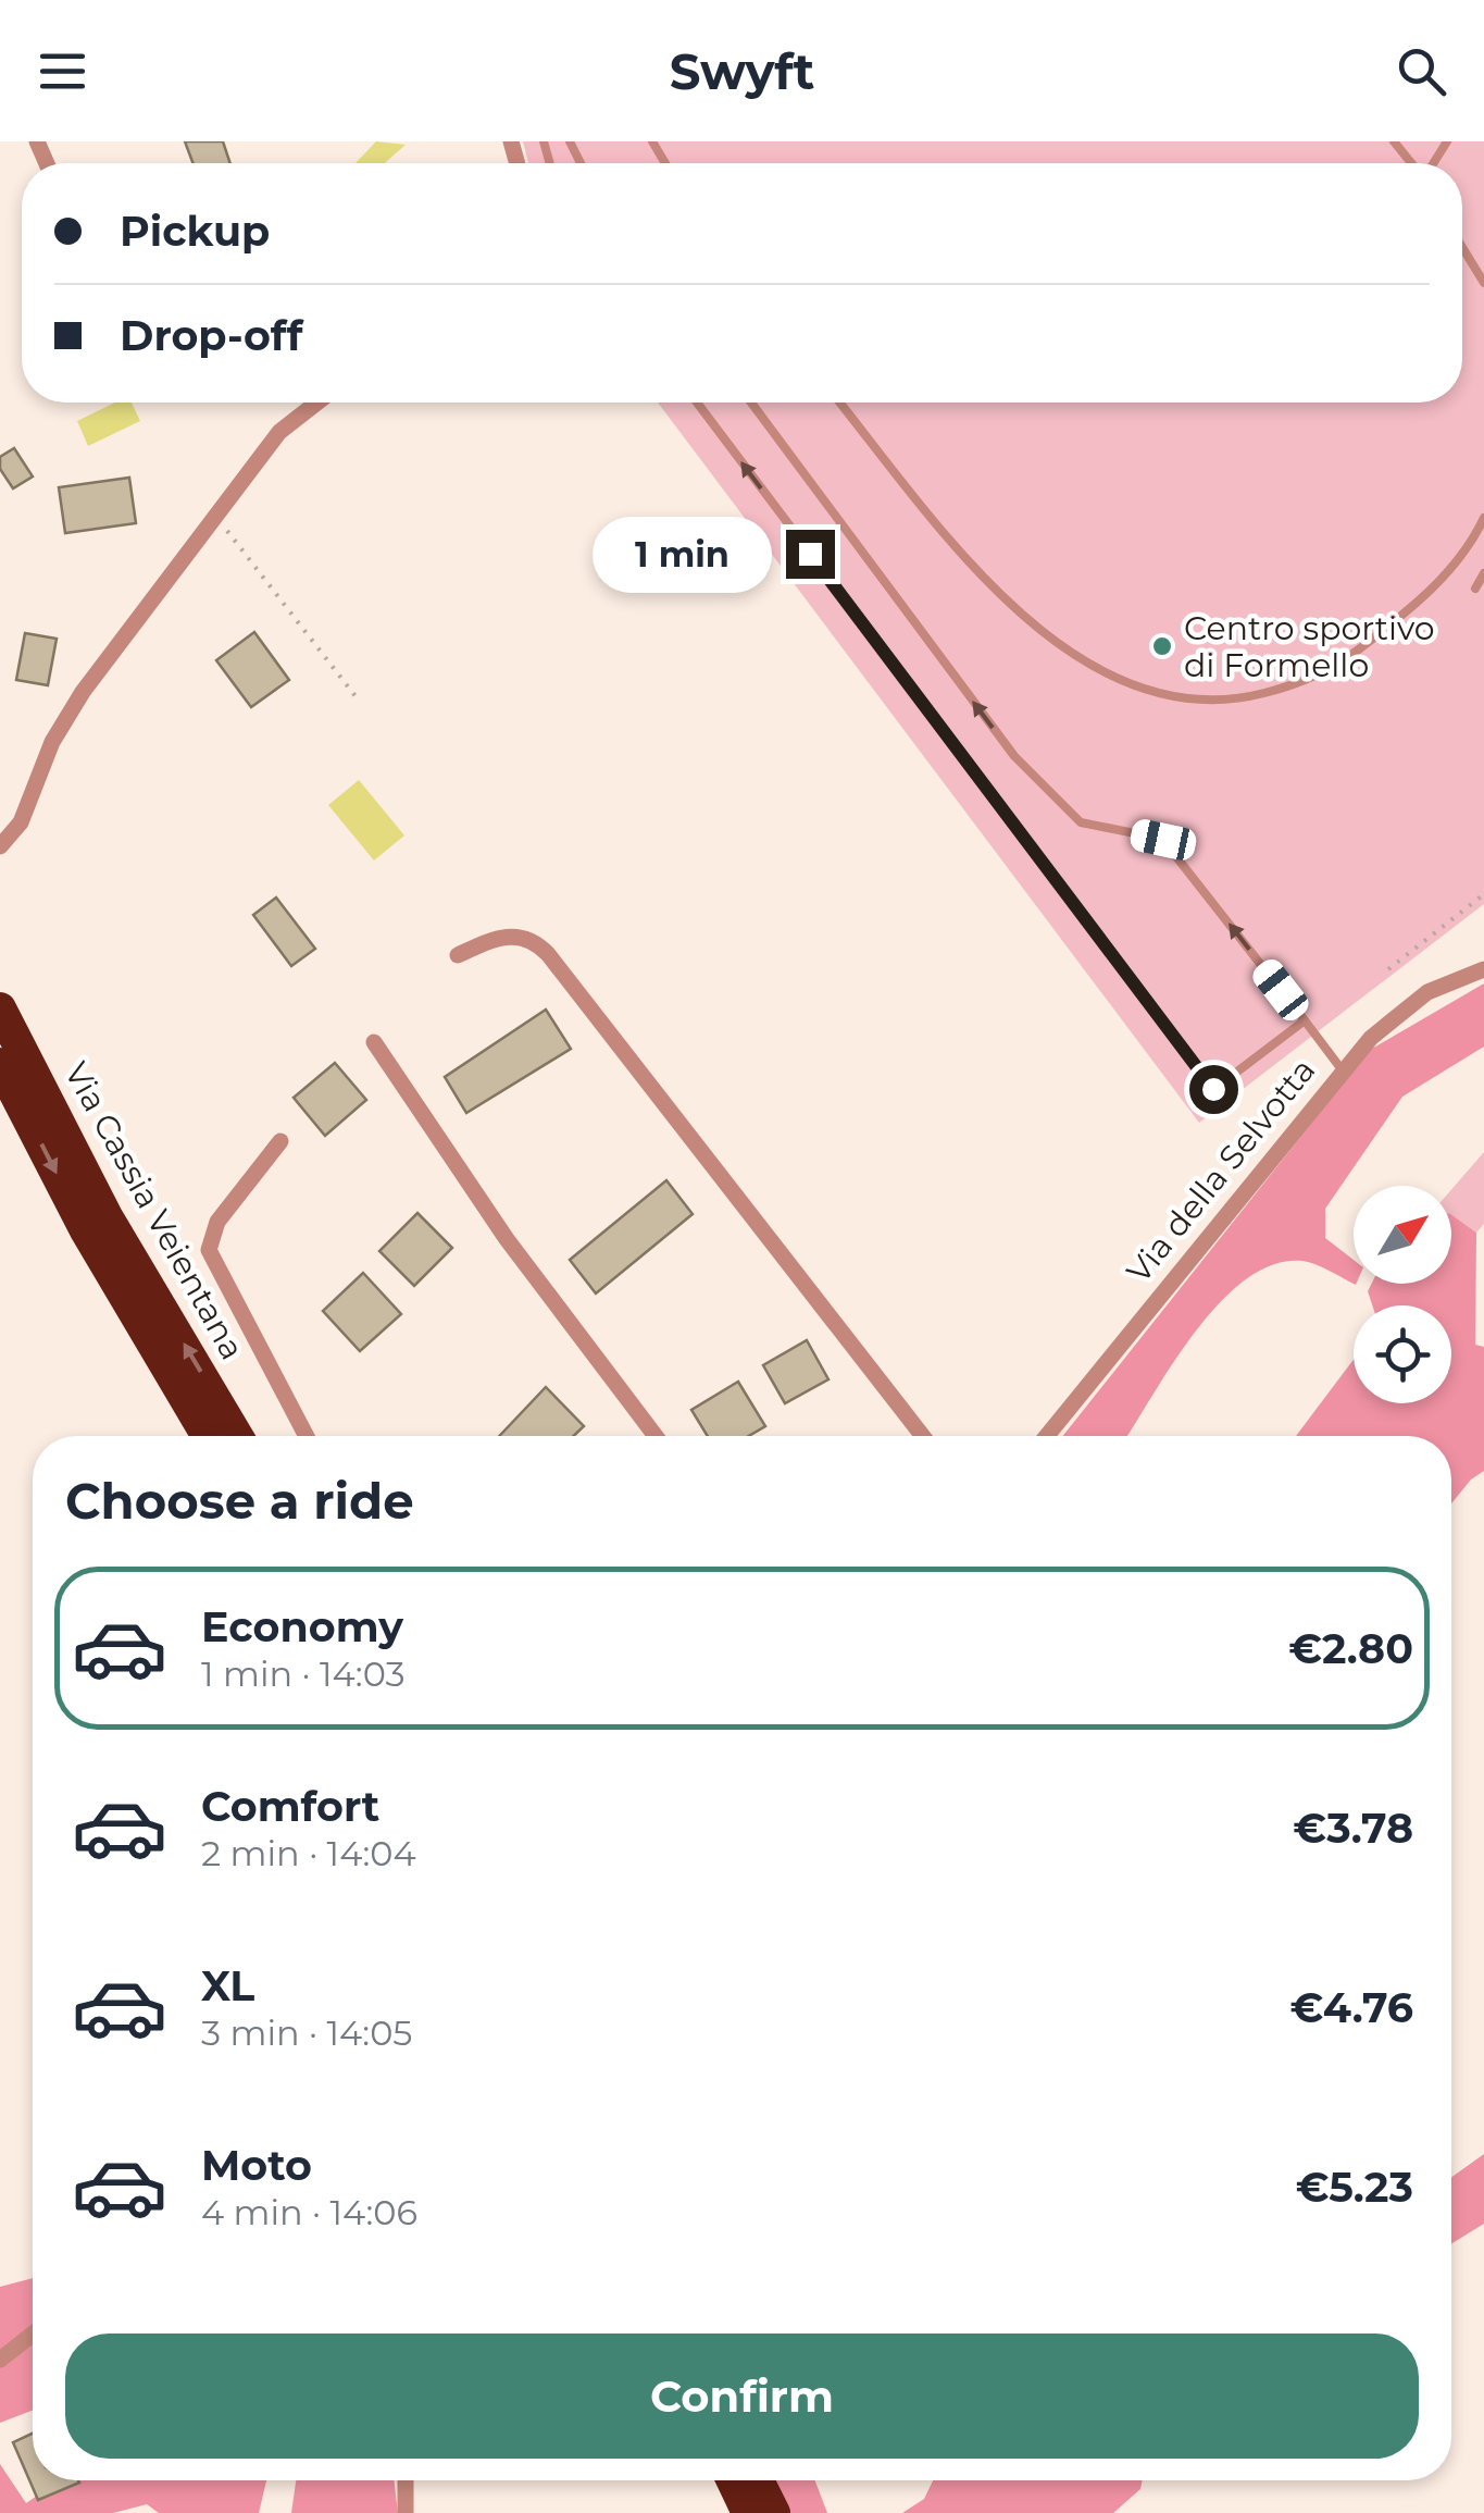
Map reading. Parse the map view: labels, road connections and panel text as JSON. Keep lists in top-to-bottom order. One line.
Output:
{"streets":{"highway":["Via Cassia Veientana"],"street":["Via della Selvotta"]},"places":["Centro sportivo di Formello"],"north":"top right","page":{"header":"Swyft","banner":["Pickup","Drop-off"],"bubble":"1 min","heading":"Choose a ride","list":[{"name":"Economy","note":"1 min · 14:03","value":"€2.80"},{"name":"Comfort","note":"2 min · 14:04","value":"€3.78"},{"name":"XL","note":"3 min · 14:05","value":"€4.76"},{"name":"Moto","note":"4 min · 14:06","value":"€5.23"}],"buttons":"Confirm"}}
